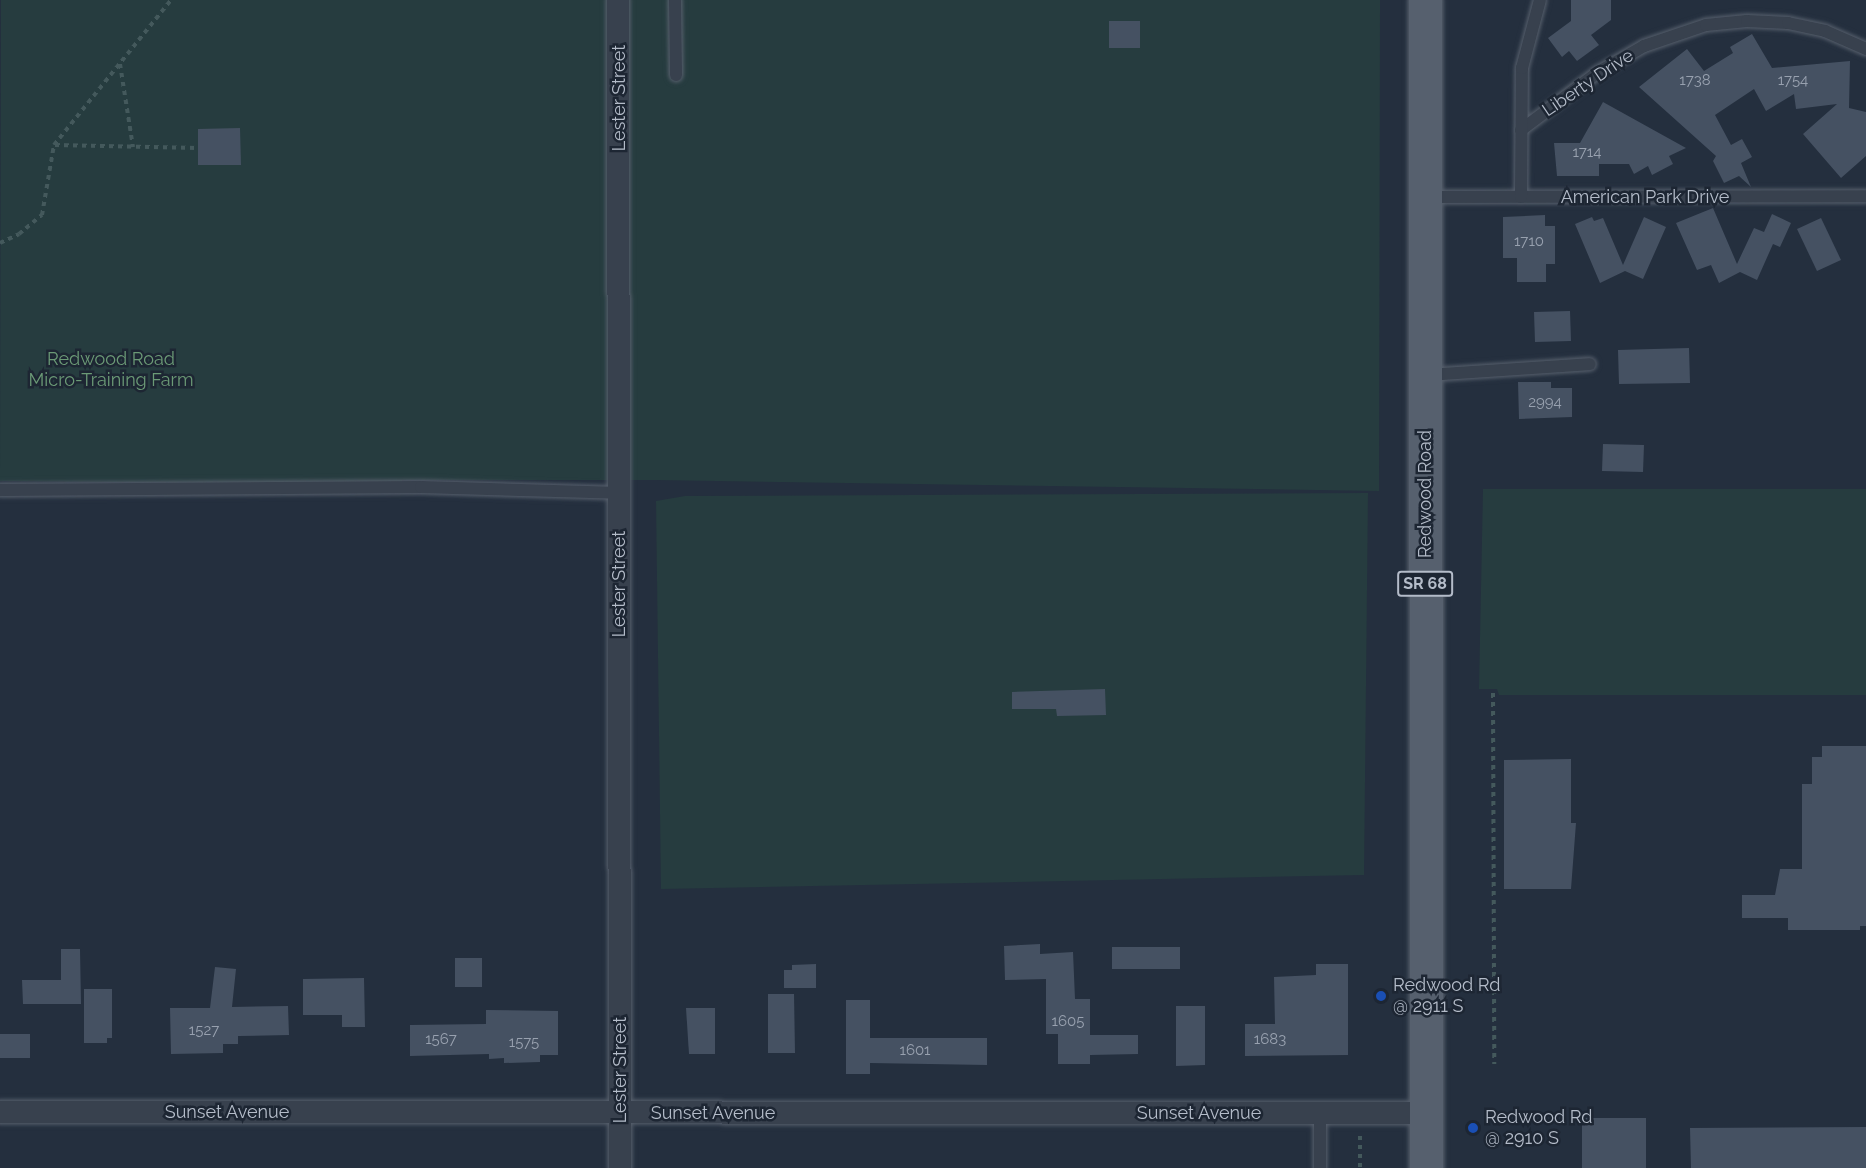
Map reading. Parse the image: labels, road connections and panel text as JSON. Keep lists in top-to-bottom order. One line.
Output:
{"streets":{"main road":["Redwood Road","SR 68"],"street":["Lester Street","Sunset Avenue"],"lane":["Liberty Drive","American Park Drive"]},"crossings":[["Lester Street","Sunset Avenue"],["American Park Drive","Redwood Road"],["Redwood Road","Sunset Avenue"]],"parks":["Redwood Road Micro-Training Farm"],"places":["Redwood Rd @ 2911 S","Redwood Rd @ 2910 S"],"house_numbers":["1738","1754","1714","1710","2994","1605","1527","1567","1683","1575","1601"]}
